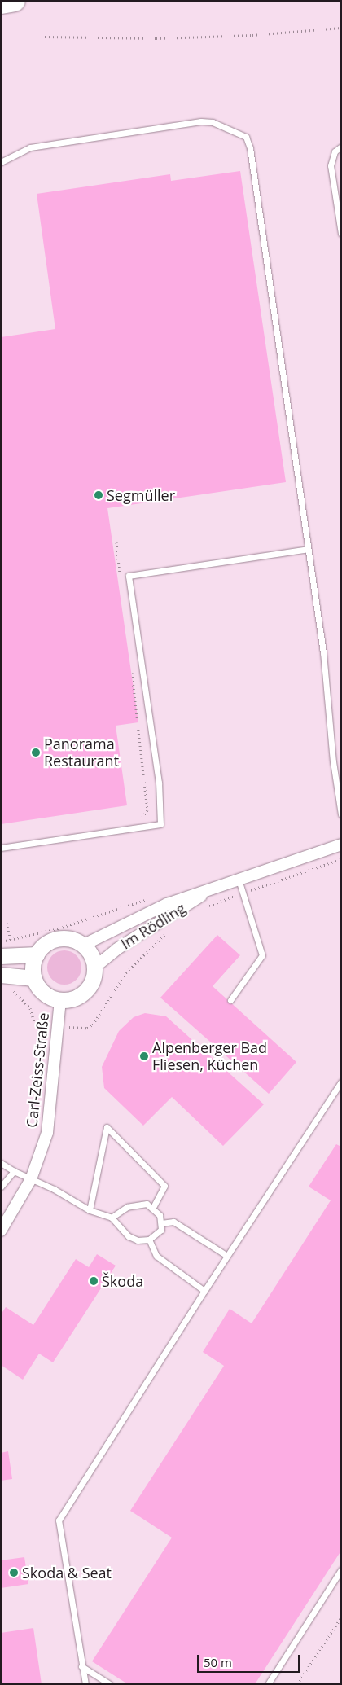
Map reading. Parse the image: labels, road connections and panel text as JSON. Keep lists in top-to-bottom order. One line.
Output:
{"streets":{"street":["Im Rödling","Carl-Zeiss-Straße"]},"crossings":[["Im Rödling","Carl-Zeiss-Straße"]],"places":["Segmüller","Panorama Restaurant","Alpenberger Bad Fliesen, Küchen","Škoda","Skoda & Seat"],"scale_bar":"50 m"}
